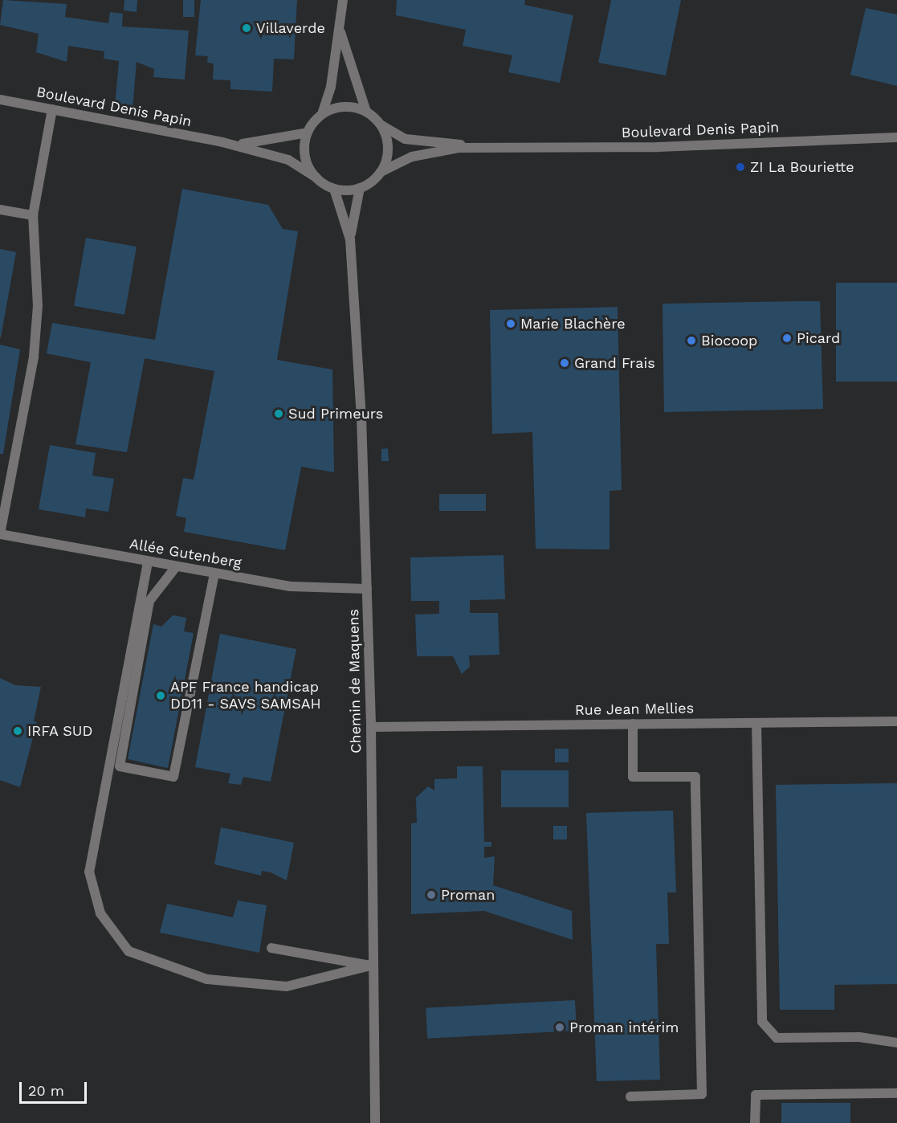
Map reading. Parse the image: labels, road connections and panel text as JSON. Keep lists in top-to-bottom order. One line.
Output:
{"streets":{"street":["Boulevard Denis Papin","Allée Gutenberg","Chemin de Maquens","Rue Jean Mellies"]},"crossings":[["Boulevard Denis Papin","Chemin de Maquens"],["Allée Gutenberg","Chemin de Maquens"],["Chemin de Maquens","Rue Jean Mellies"]],"places":["Villaverde","ZI La Bouriette","Marie Blachère","Picard","Biocoop","Grand Frais","Sud Primeurs","APF France handicap DD11 - SAVS SAMSAH","IRFA SUD","Proman","Proman intérim"],"scale_bar":"20 m"}
